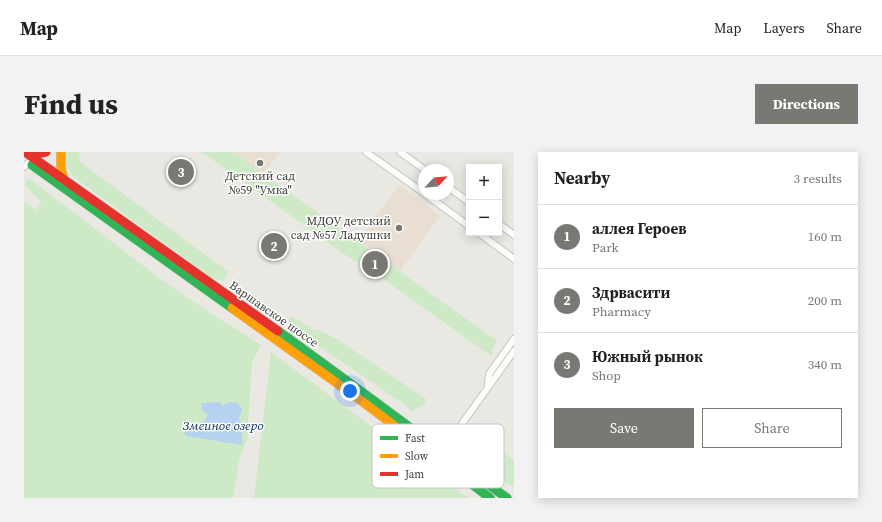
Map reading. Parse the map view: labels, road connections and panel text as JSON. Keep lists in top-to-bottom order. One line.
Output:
{"streets":{"main road":["Варшавское шоссе"]},"water":["Змеиное озеро"],"places":["Детский сад №59 \"Умка\"","МДОУ детский сад №57 Ладушки"],"legend":["Fast","Slow","Jam"],"north":"top right","page":{"header":"Map","nav":["Map","Layers","Share"],"buttons":["Directions",["Save","Share"]],"title":"Find us","heading":["Nearby","3 results"],"pins":["3","2","1"],"map_buttons":["+","−"],"list":[{"mark":"1","name":"аллея Героев","note":"Park","value":"160 m"},{"mark":"2","name":"Здрвасити","note":"Pharmacy","value":"200 m"},{"mark":"3","name":"Южный рынок","note":"Shop","value":"340 m"}]}}
